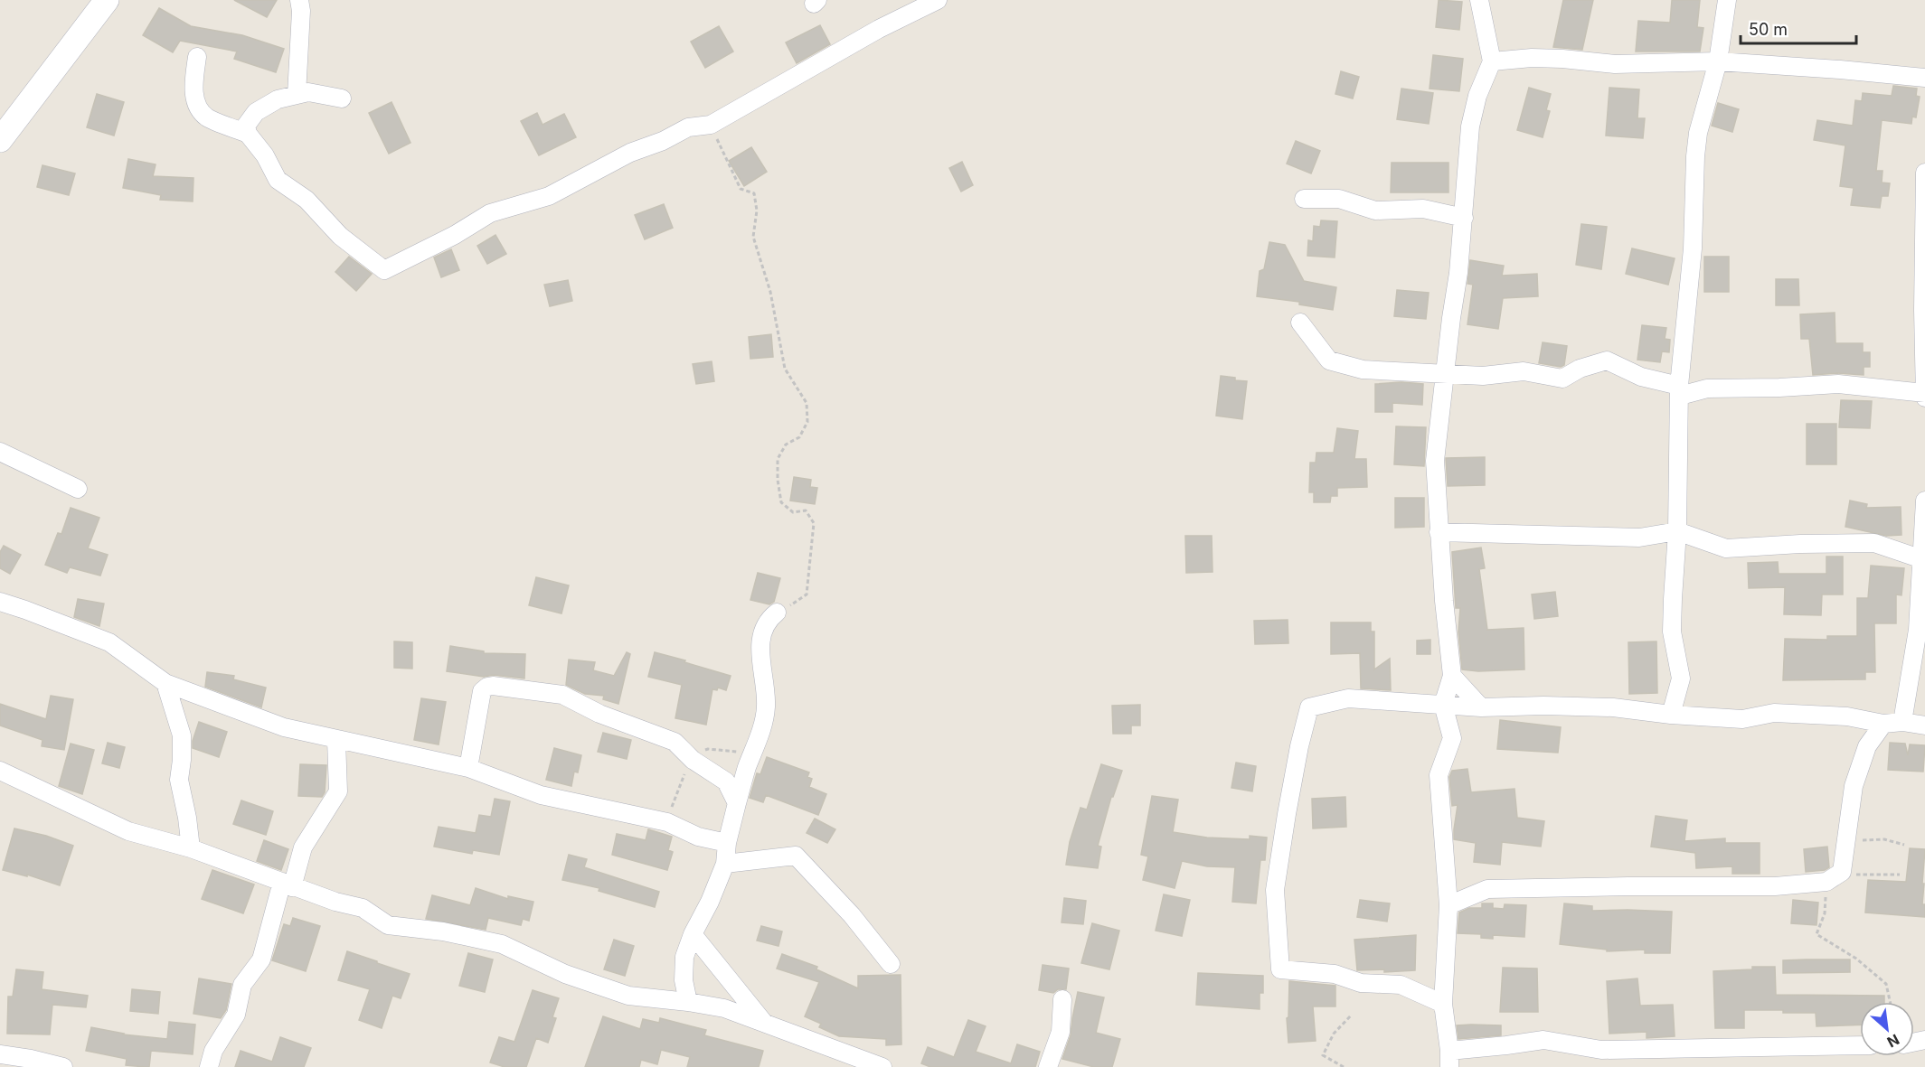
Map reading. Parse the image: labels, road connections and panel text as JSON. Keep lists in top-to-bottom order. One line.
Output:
{"scale_bar":"50 m","north":"bottom right"}
